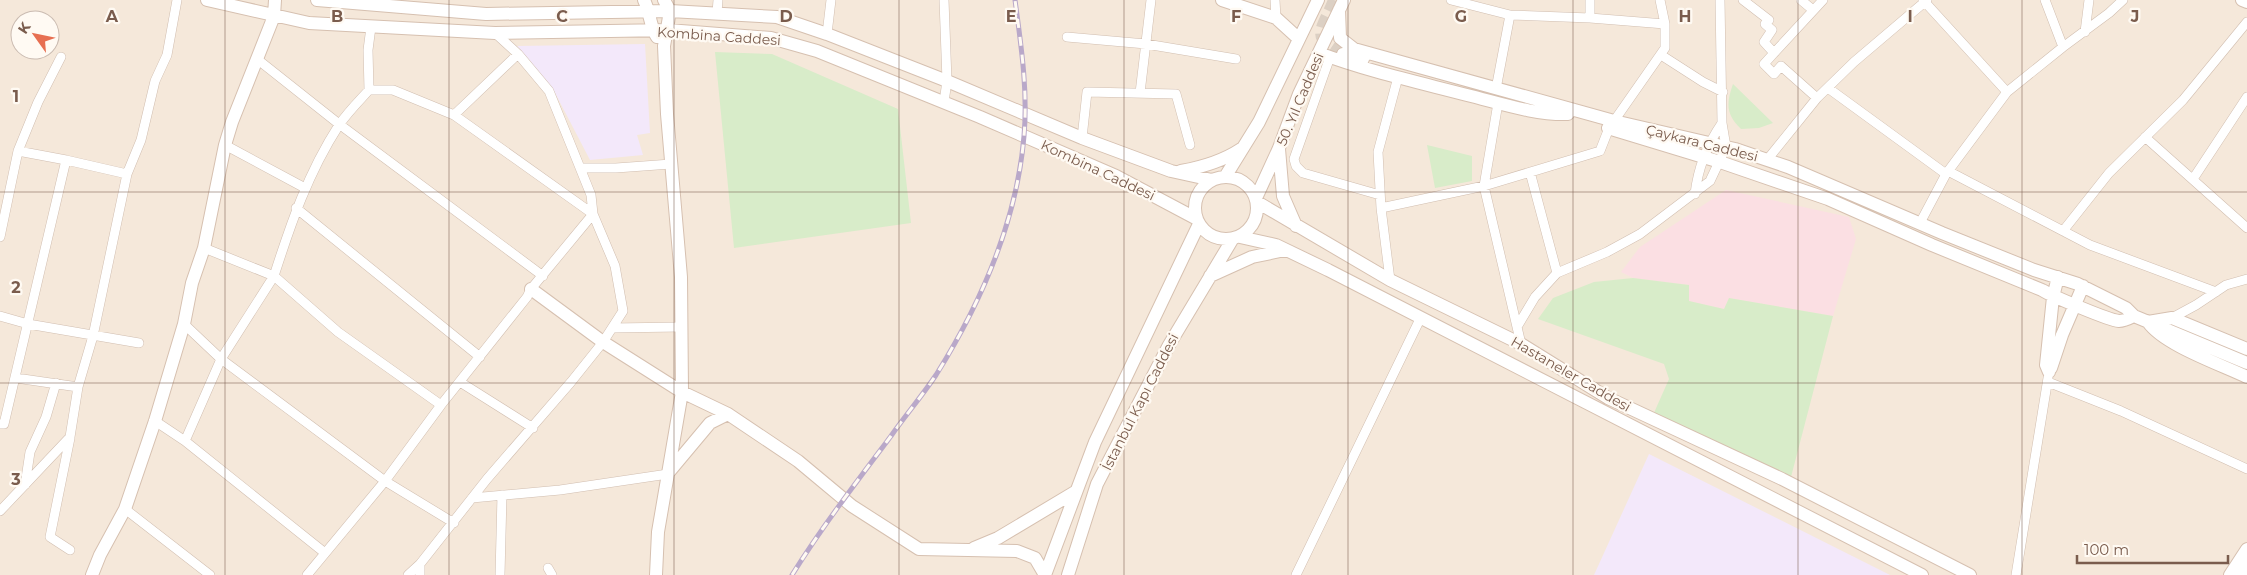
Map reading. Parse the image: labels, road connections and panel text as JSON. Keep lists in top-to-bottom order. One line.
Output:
{"streets":{"main road":["Kombina Caddesi","50. Yıl Caddesi","Çaykara Caddesi","Hastaneler Caddesi","İstanbul Kapı Caddesi"]},"crossings":[["Kombina Caddesi","50. Yıl Caddesi"],["Kombina Caddesi","Hastaneler Caddesi"],["Kombina Caddesi","İstanbul Kapı Caddesi"],["50. Yıl Caddesi","Çaykara Caddesi"],["50. Yıl Caddesi","Hastaneler Caddesi"],["50. Yıl Caddesi","İstanbul Kapı Caddesi"],["Hastaneler Caddesi","İstanbul Kapı Caddesi"]],"scale_bar":"100 m","north":"top left","grid":{"columns":["A","B","C","D","E","F","G","H","I","J"],"rows":["1","2","3"]}}
